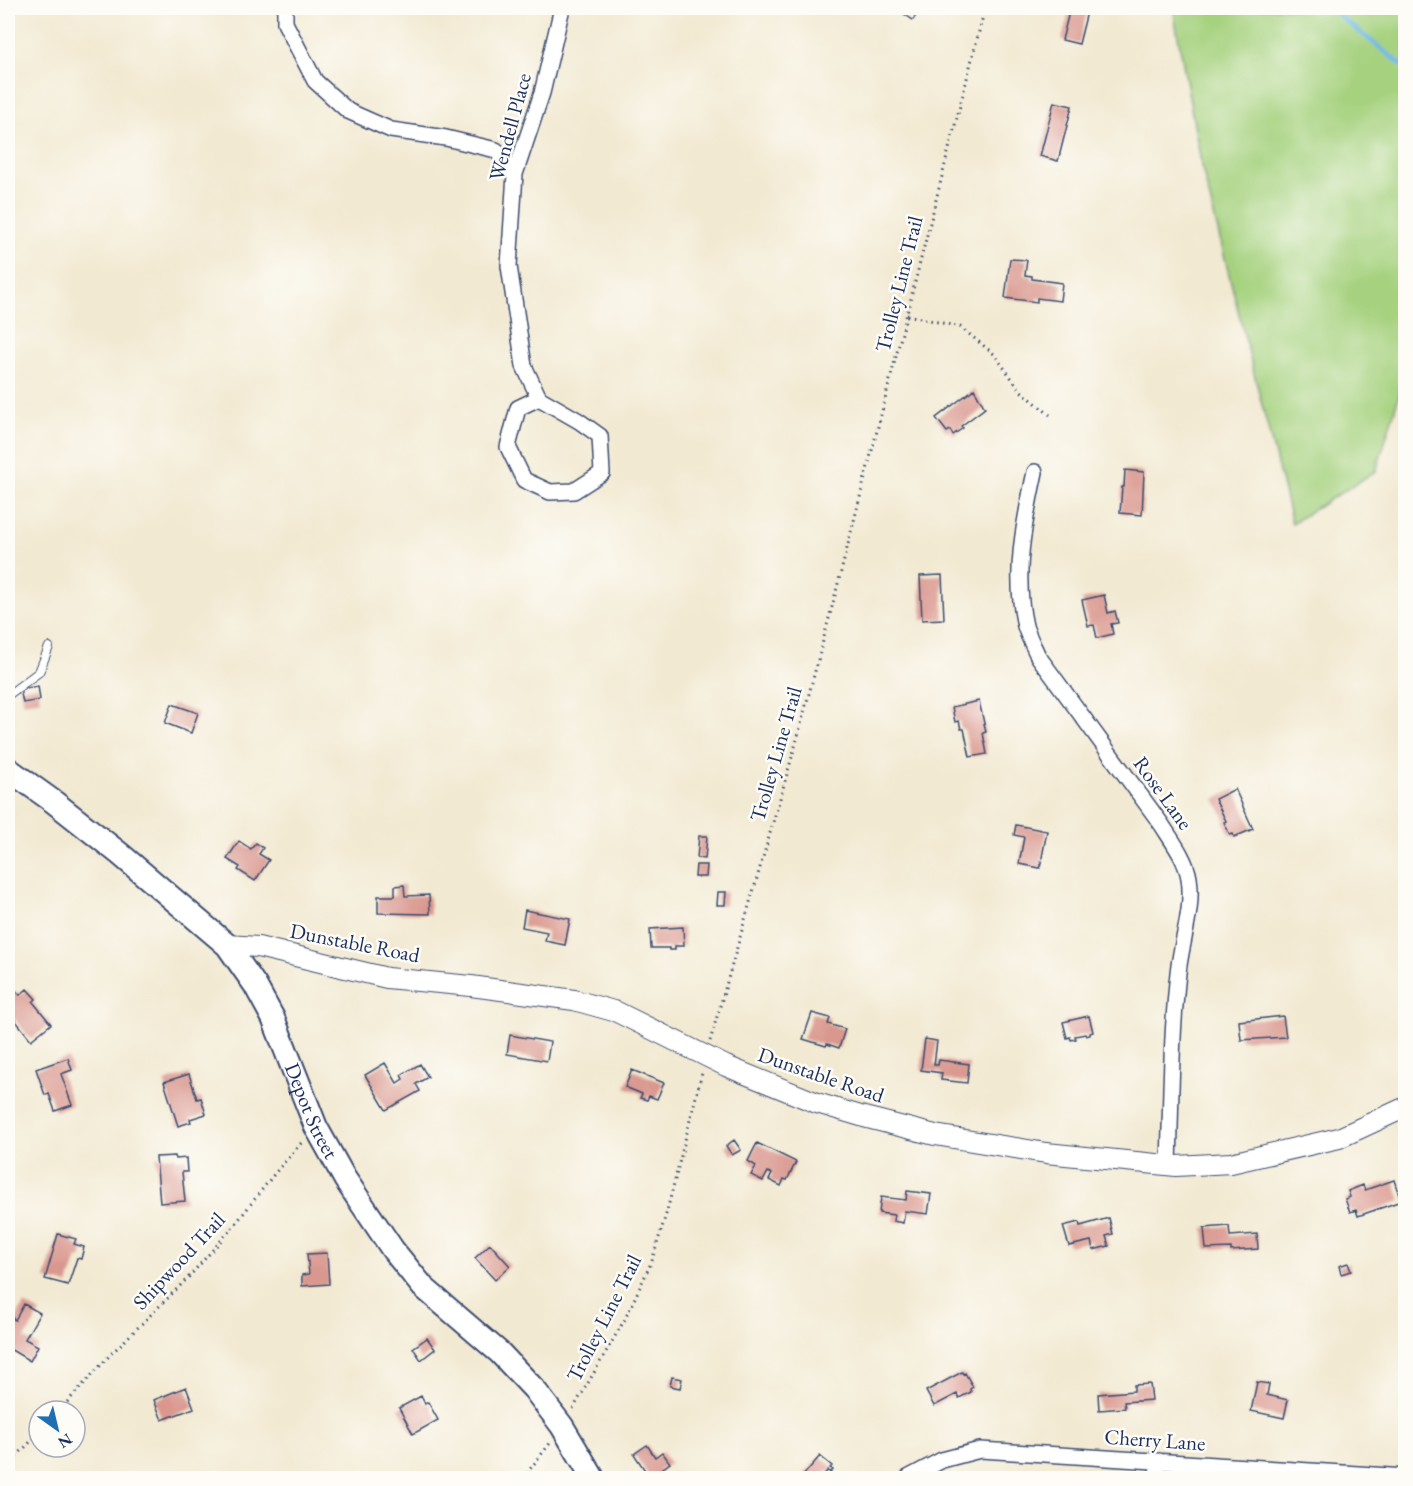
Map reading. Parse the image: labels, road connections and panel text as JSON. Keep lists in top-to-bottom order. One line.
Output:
{"streets":{"main road":["Depot Street"],"street":["Wendell Place","Rose Lane","Dunstable Road","Cherry Lane"],"path":["Trolley Line Trail","Shipwood Trail"]},"crossings":[["Trolley Line Trail","Dunstable Road"],["Trolley Line Trail","Depot Street"],["Rose Lane","Dunstable Road"],["Dunstable Road","Depot Street"],["Depot Street","Shipwood Trail"]],"north":"bottom right"}
